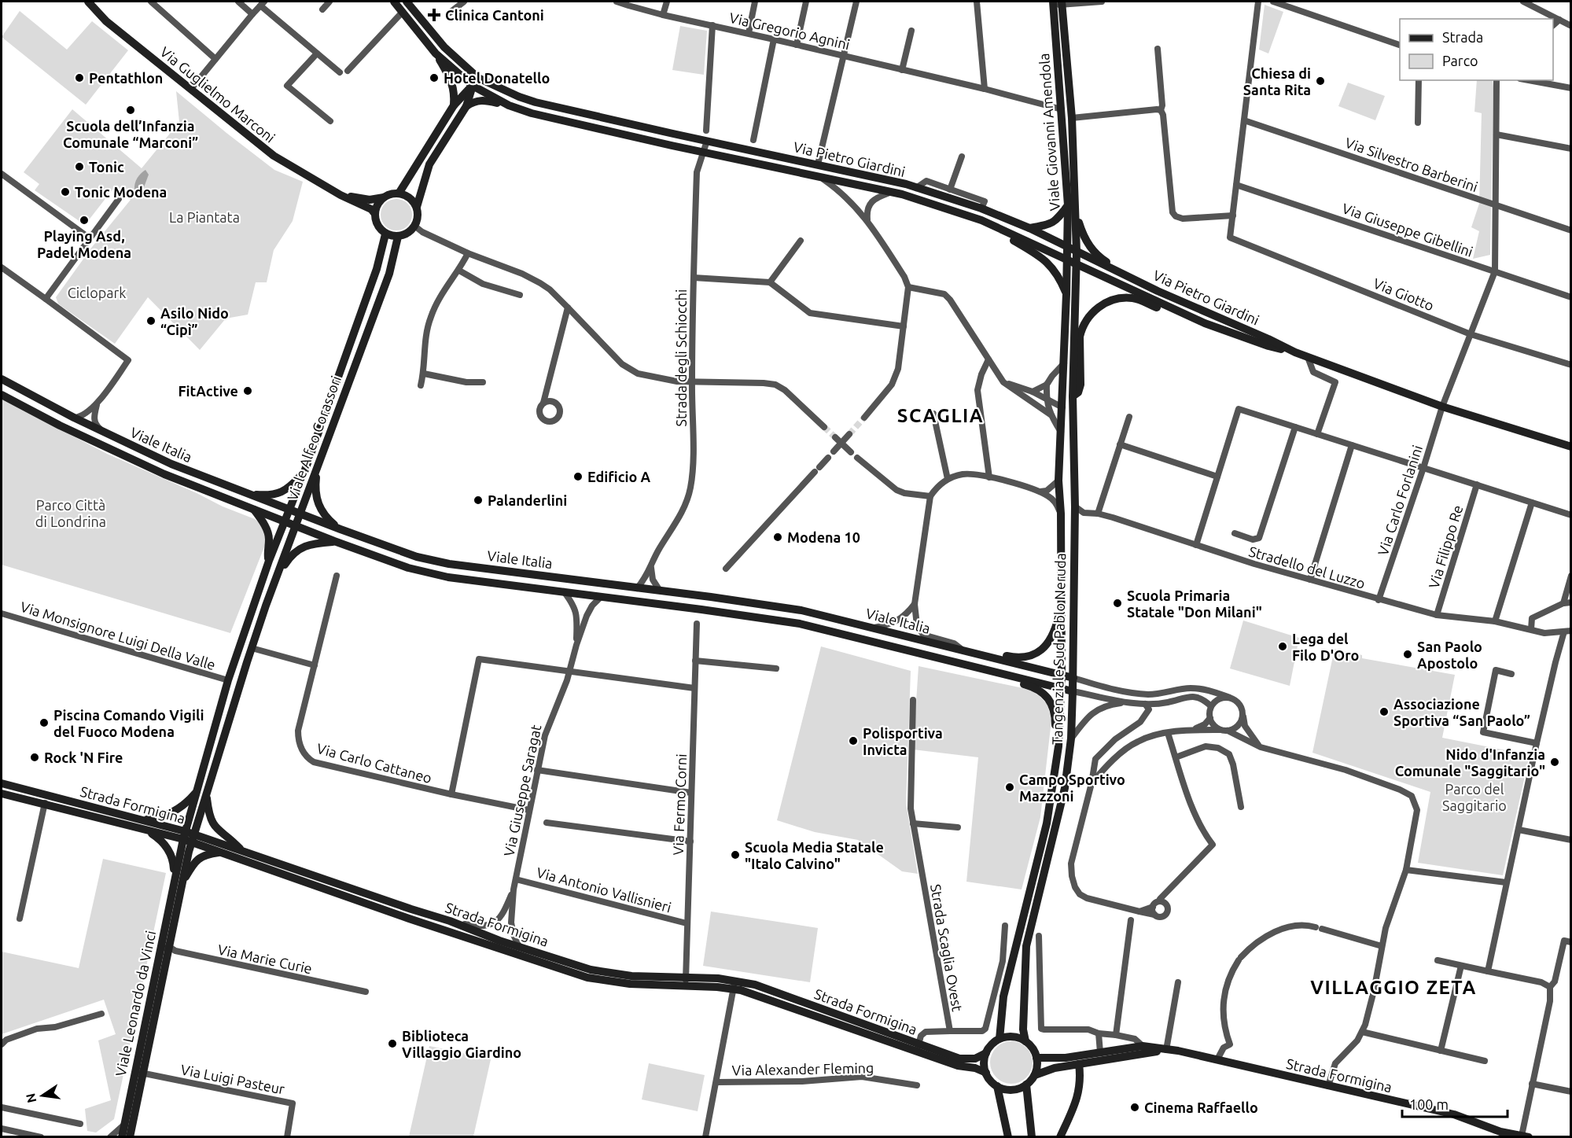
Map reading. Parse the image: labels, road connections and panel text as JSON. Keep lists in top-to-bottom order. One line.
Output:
{"streets":{"street":["Via Gregorio Agnini","Via Guglielmo Marconi","Viale Giovanni Amendola","Via Pietro Giardini","Via Silvestro Barberini","Via Giuseppe Gibellini","Via Giotto","Strada degli Schiocchi","Viale Alfeo Corassori","Viale Italia","Via Carlo Forlanini","Via Filippo Re","Stradello del Luzzo","Via Monsignore Luigi Della Valle","Tangenziale Sud Pablo Neruda","Via Carlo Cattaneo","Via Giuseppe Saragat","Strada Formigina","Via Fermo Corni","Via Antonio Vallisnieri","Strada Scaglia Ovest","Via Marie Curie","Viale Leonardo da Vinci","Via Alexander Fleming","Via Luigi Pasteur"]},"crossings":[["Via Gregorio Agnini","Viale Giovanni Amendola"],["Via Guglielmo Marconi","Viale Alfeo Corassori"],["Viale Giovanni Amendola","Via Pietro Giardini"],["Viale Giovanni Amendola","Tangenziale Sud Pablo Neruda"],["Via Pietro Giardini","Strada degli Schiocchi"],["Via Pietro Giardini","Via Carlo Forlanini"],["Via Pietro Giardini","Tangenziale Sud Pablo Neruda"],["Via Giuseppe Gibellini","Via Carlo Forlanini"],["Via Giotto","Via Carlo Forlanini"],["Strada degli Schiocchi","Viale Italia"],["Viale Alfeo Corassori","Viale Italia"],["Viale Alfeo Corassori","Via Monsignore Luigi Della Valle"],["Viale Alfeo Corassori","Strada Formigina"],["Viale Alfeo Corassori","Viale Leonardo da Vinci"],["Viale Italia","Tangenziale Sud Pablo Neruda"],["Viale Italia","Via Giuseppe Saragat"],["Via Carlo Forlanini","Stradello del Luzzo"],["Via Filippo Re","Stradello del Luzzo"],["Stradello del Luzzo","Tangenziale Sud Pablo Neruda"],["Tangenziale Sud Pablo Neruda","Strada Formigina"],["Via Carlo Cattaneo","Via Giuseppe Saragat"],["Via Giuseppe Saragat","Strada Formigina"],["Via Giuseppe Saragat","Via Antonio Vallisnieri"],["Strada Formigina","Via Fermo Corni"],["Strada Formigina","Strada Scaglia Ovest"],["Via Fermo Corni","Via Antonio Vallisnieri"],["Via Marie Curie","Viale Leonardo da Vinci"],["Viale Leonardo da Vinci","Via Luigi Pasteur"]],"districts":["SCAGLIA","VILLAGGIO ZETA"],"parks":["La Piantata","Ciclopark","Parco Città di Londrina","Parco del Saggitario"],"places":{"health":["Clinica Cantoni"],"other":["Pentathlon","Hotel Donatello","Chiesa di Santa Rita","Scuola dell’Infanzia Comunale “Marconi”","Tonic","Tonic Modena","Playing Asd, Padel Modena","Asilo Nido “Cipì”","FitActive","Edificio A","Palanderlini","Modena 10","Scuola Primaria Statale \"Don Milani\"","Lega del Filo D'Oro","San Paolo Apostolo","Associazione Sportiva “San Paolo”","Piscina Comando Vigili del Fuoco Modena","Polisportiva Invicta","Rock 'N Fire","Nido d'Infanzia Comunale \"Saggitario\"","Campo Sportivo Mazzoni","Scuola Media Statale \"Italo Calvino\"","Biblioteca Villaggio Giardino","Cinema Raffaello"]},"legend":["Strada","Parco"],"scale_bar":"100 m","north":"left"}
